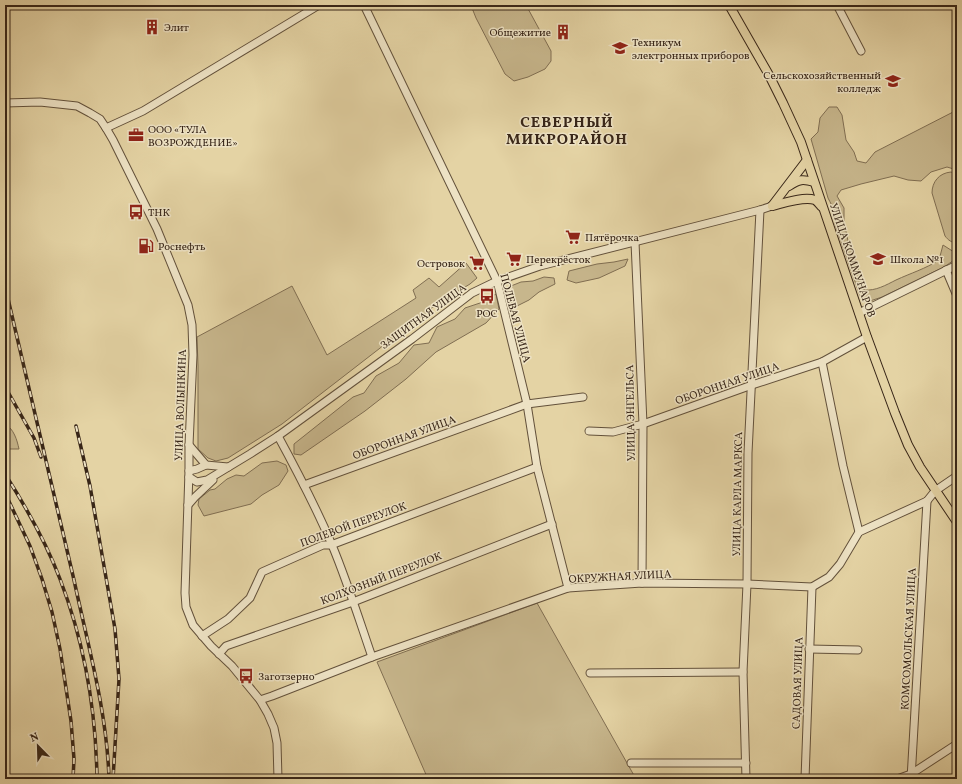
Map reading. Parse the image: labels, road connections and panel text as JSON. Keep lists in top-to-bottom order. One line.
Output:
{"streets":{"main road":["УЛИЦА КОММУНАРОВ"],"street":["ЗАЩИТНАЯ УЛИЦА","ПОЛЕВАЯ УЛИЦА","ОБОРОННАЯ УЛИЦА","УЛИЦА ВОЛЫНКИНА","УЛИЦА ЭНГЕЛЬСА","УЛИЦА КАРЛА МАРКСА","ПОЛЕВОЙ ПЕРЕУЛОК","ОКРУЖНАЯ УЛИЦА","КОЛХОЗНЫЙ ПЕРЕУЛОК","КОМСОМОЛЬСКАЯ УЛИЦА","САДОВАЯ УЛИЦА"]},"crossings":[["УЛИЦА КОММУНАРОВ","ОБОРОННАЯ УЛИЦА"],["ЗАЩИТНАЯ УЛИЦА","ПОЛЕВАЯ УЛИЦА"],["ЗАЩИТНАЯ УЛИЦА","УЛИЦА ЭНГЕЛЬСА"],["ЗАЩИТНАЯ УЛИЦА","УЛИЦА КАРЛА МАРКСА"],["ПОЛЕВАЯ УЛИЦА","ОБОРОННАЯ УЛИЦА"],["ПОЛЕВАЯ УЛИЦА","ПОЛЕВОЙ ПЕРЕУЛОК"],["ПОЛЕВАЯ УЛИЦА","ОКРУЖНАЯ УЛИЦА"],["ПОЛЕВАЯ УЛИЦА","КОЛХОЗНЫЙ ПЕРЕУЛОК"],["ОБОРОННАЯ УЛИЦА","УЛИЦА ЭНГЕЛЬСА"],["ОБОРОННАЯ УЛИЦА","УЛИЦА КАРЛА МАРКСА"],["УЛИЦА ВОЛЫНКИНА","ПОЛЕВОЙ ПЕРЕУЛОК"],["УЛИЦА ВОЛЫНКИНА","ОКРУЖНАЯ УЛИЦА"],["УЛИЦА ВОЛЫНКИНА","КОЛХОЗНЫЙ ПЕРЕУЛОК"],["УЛИЦА ЭНГЕЛЬСА","ОКРУЖНАЯ УЛИЦА"],["УЛИЦА КАРЛА МАРКСА","ОКРУЖНАЯ УЛИЦА"],["ОКРУЖНАЯ УЛИЦА","САДОВАЯ УЛИЦА"]],"districts":["СЕВЕРНЫЙ МИКРОРАЙОН"],"places":{"building":["Элит","Общежитие"],"school or university":["Техникум электронных приборов","Сельскохозяйственный колледж","Школа №1"],"office":["ООО «ТУЛА ВОЗРОЖДЕНИЕ»"],"bus stop":["ТНК","РОС","Заготзерно"],"supermarket":["Пятёрочка","Перекрёсток","Островок"],"fuel station":["Роснефть"]},"north":"top left"}
